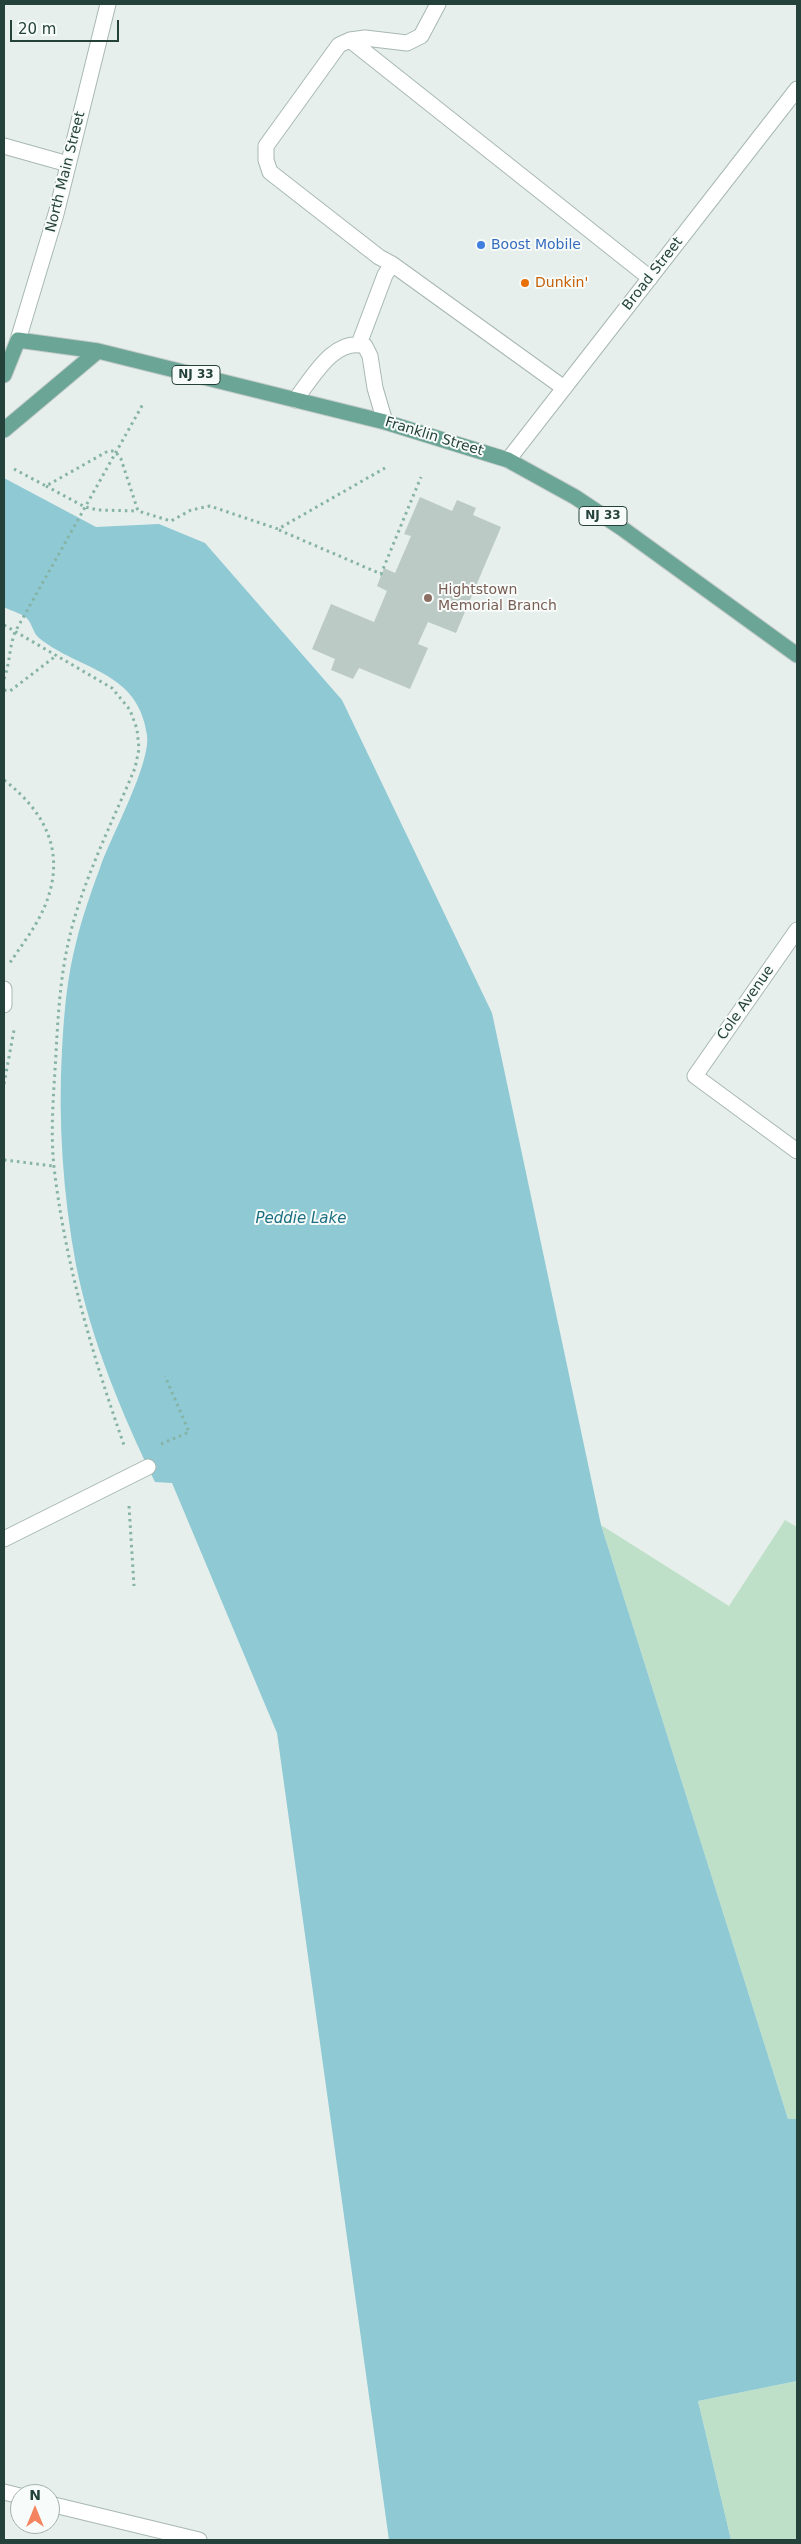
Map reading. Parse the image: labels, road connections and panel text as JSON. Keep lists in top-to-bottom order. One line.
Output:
{"streets":{"main road":["NJ 33","Franklin Street"],"street":["North Main Street","Broad Street","Cole Avenue"]},"crossings":[["North Main Street","Franklin Street"],["Broad Street","Franklin Street"]],"water":["Peddie Lake"],"places":["Boost Mobile","Dunkin'","Hightstown Memorial Branch"],"scale_bar":"20 m","north":"top"}
